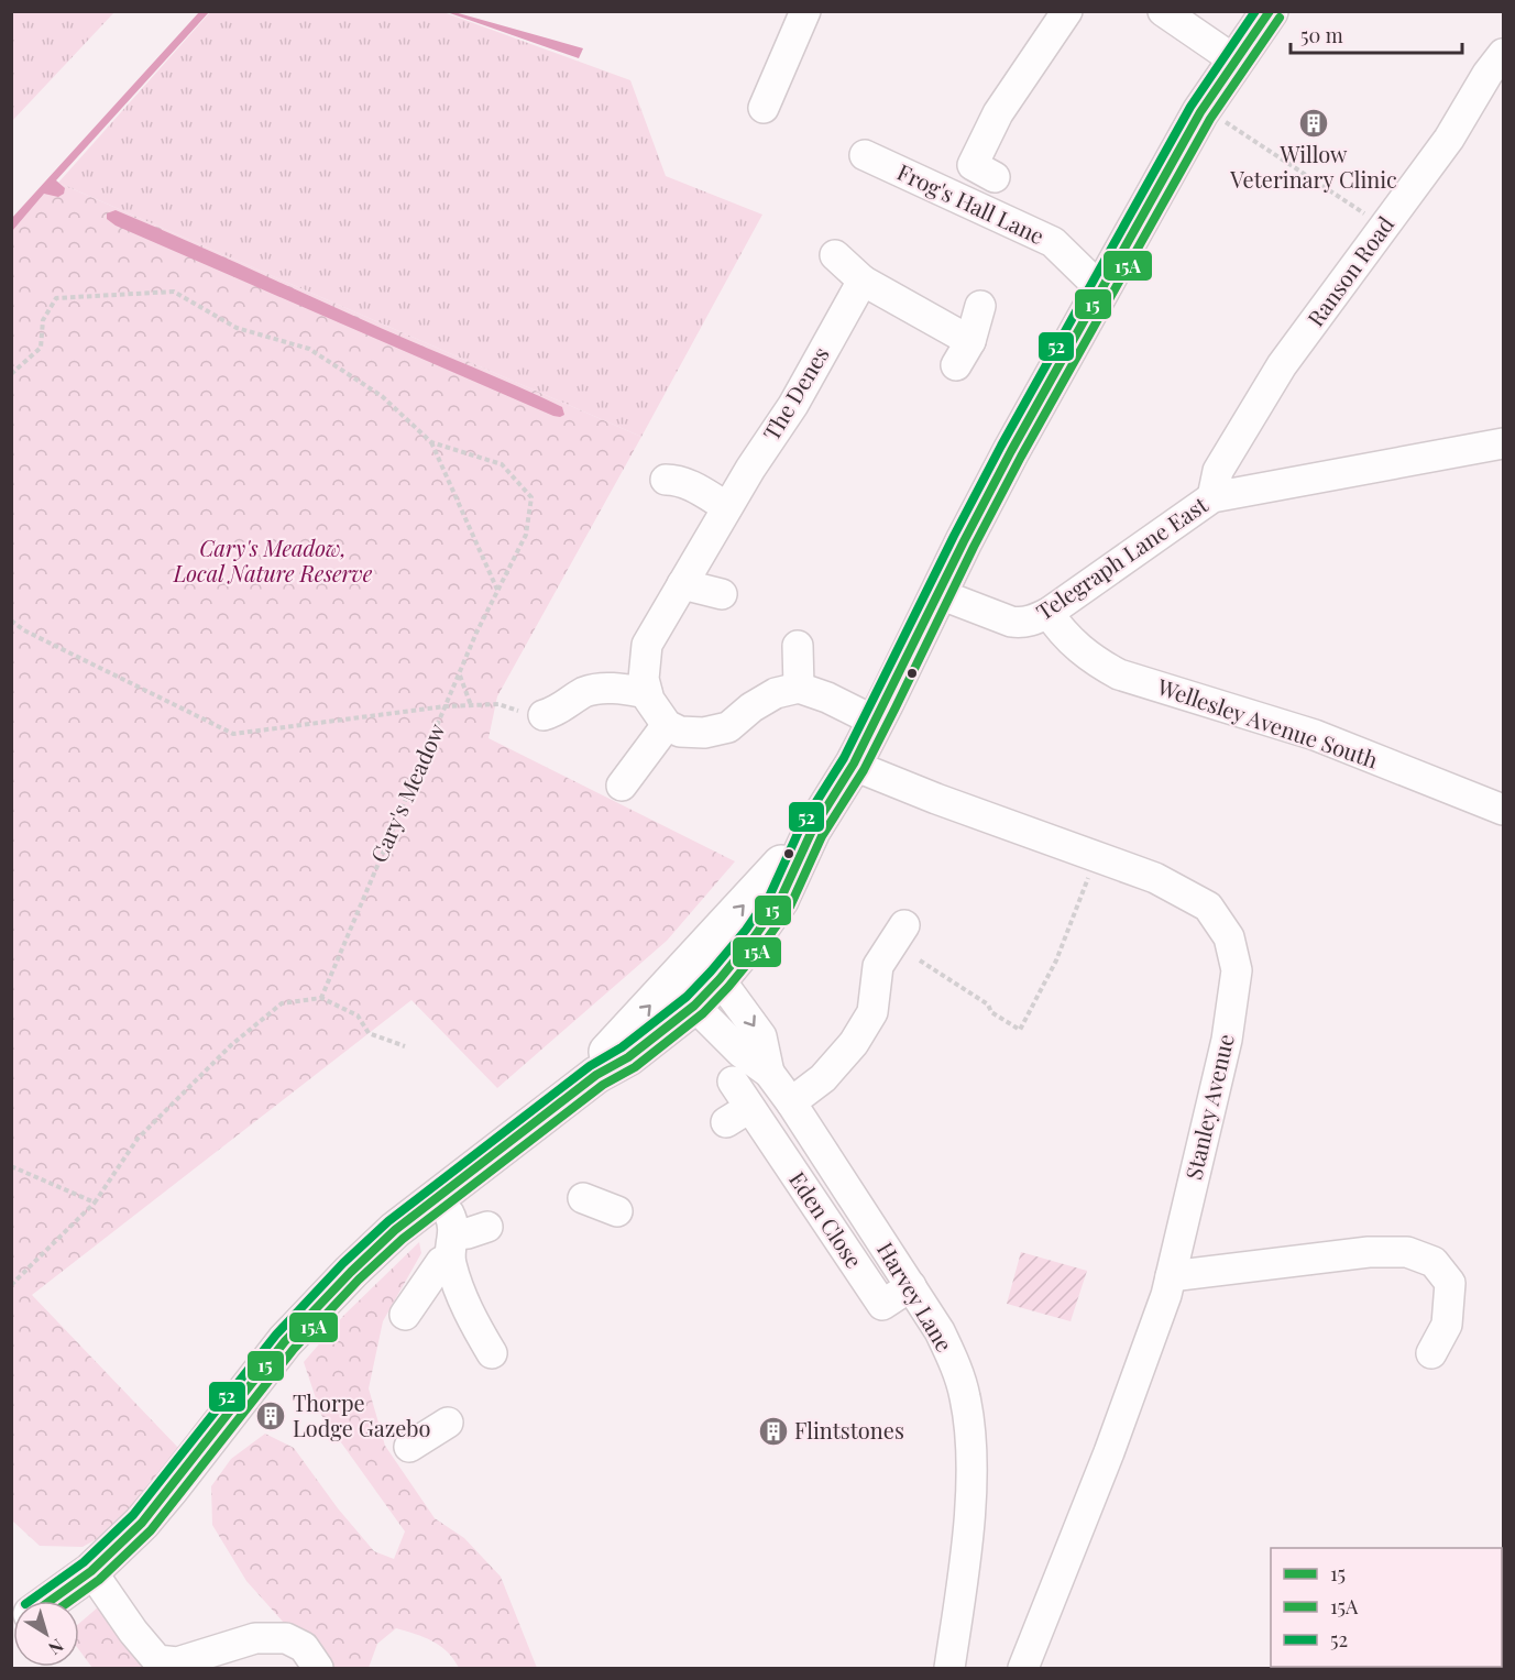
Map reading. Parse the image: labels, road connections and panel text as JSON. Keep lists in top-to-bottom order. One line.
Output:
{"streets":{"street":["Frog's Hall Lane","Ranson Road","The Denes","Telegraph Lane East","Wellesley Avenue South","Stanley Avenue","Eden Close","Harvey Lane"],"path":["Cary's Meadow"]},"crossings":[["Ranson Road","Telegraph Lane East"],["Telegraph Lane East","Wellesley Avenue South"],["Eden Close","Harvey Lane"]],"parks":["Cary's Meadow, Local Nature Reserve"],"places":{"building":["Willow Veterinary Clinic","Thorpe Lodge Gazebo","Flintstones"]},"lines":["transit line 15","transit line 52","transit line 15A"],"legend":["15","15A","52"],"scale_bar":"50 m","north":"bottom right"}
